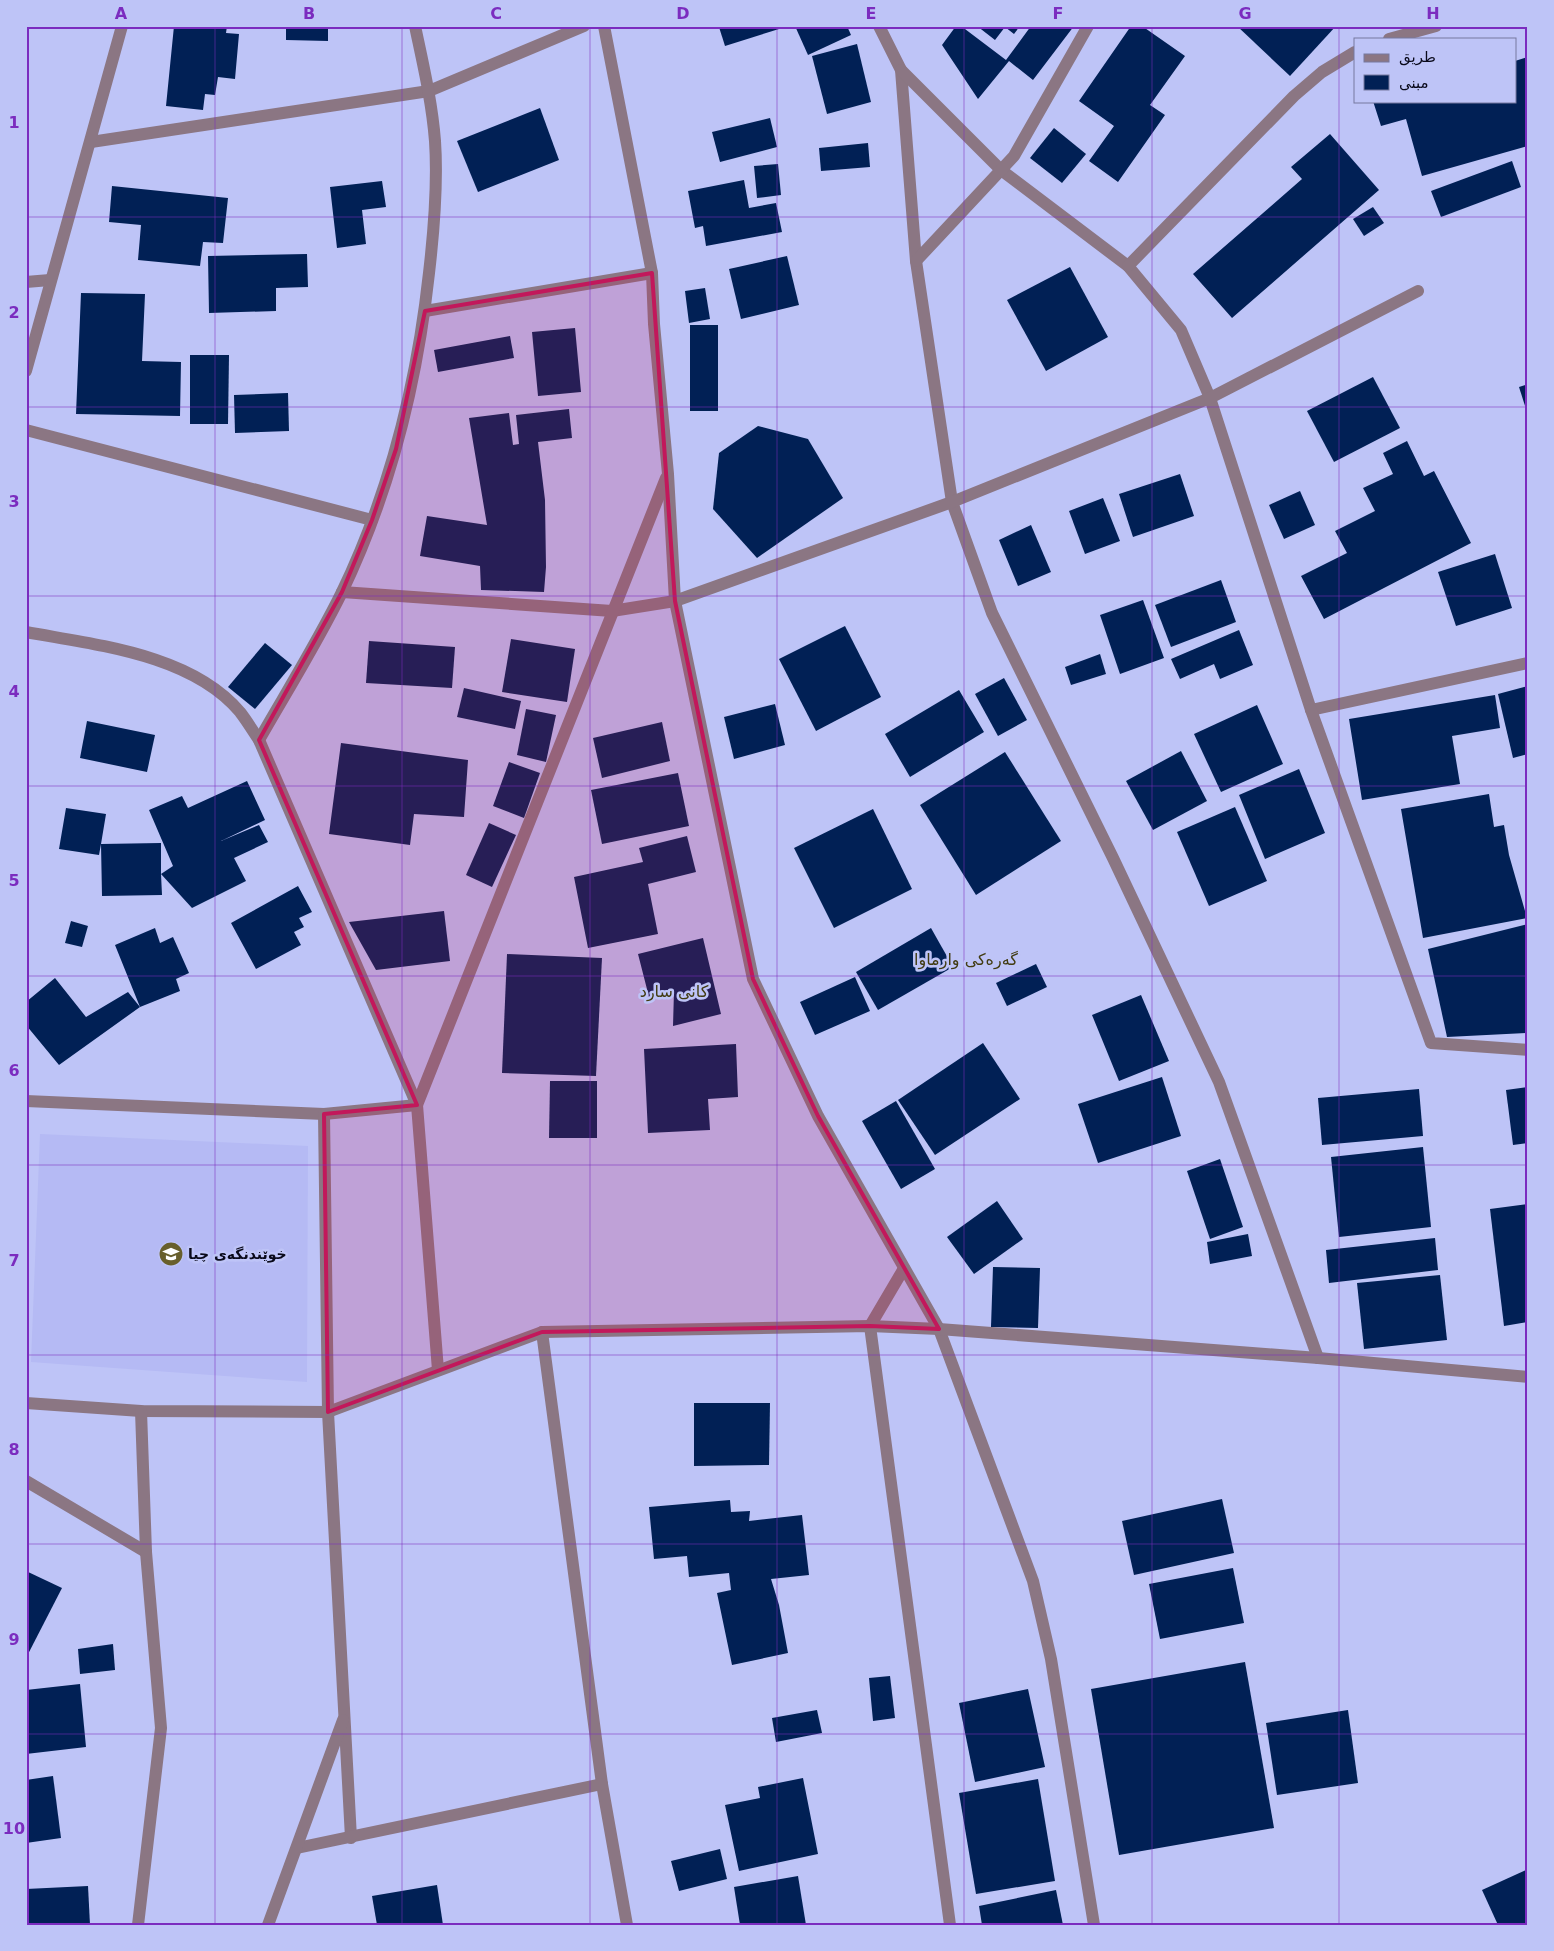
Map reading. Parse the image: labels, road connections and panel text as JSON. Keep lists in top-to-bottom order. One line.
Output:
{"districts":["گەرەکی وارماوا","کانی سارد"],"places":{"school or university":["خوێندنگەی چیا"]},"legend":["طريق","مبنى"],"grid":{"columns":["A","B","C","D","E","F","G","H"],"rows":["1","2","3","4","5","6","7","8","9","10"]}}
